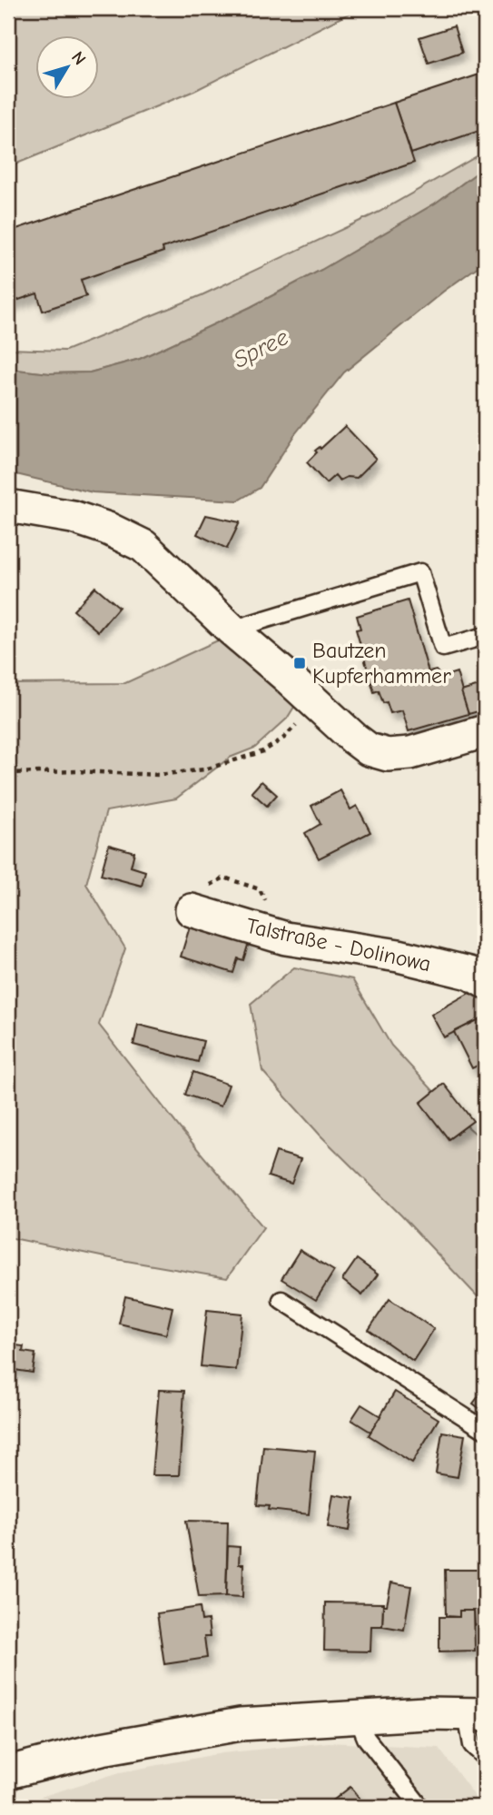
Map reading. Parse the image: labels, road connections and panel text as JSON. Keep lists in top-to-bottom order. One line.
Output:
{"streets":{"street":["Talstraße - Dolinowa"]},"water":["Spree"],"places":{"transit":["Bautzen Kupferhammer"]},"north":"top right"}
